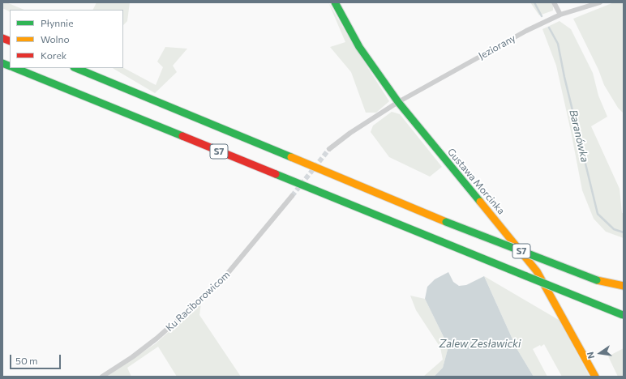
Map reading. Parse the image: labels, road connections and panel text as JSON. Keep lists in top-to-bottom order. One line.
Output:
{"streets":{"main road":["S7","Gustawa Morcinka"],"street":["Jeziorany","Ku Raciborowicom"]},"crossings":[["Jeziorany","Gustawa Morcinka"]],"water":["Baranówka","Zalew Zesławicki"],"legend":["Płynnie","Wolno","Korek"],"scale_bar":"50 m","north":"left"}
